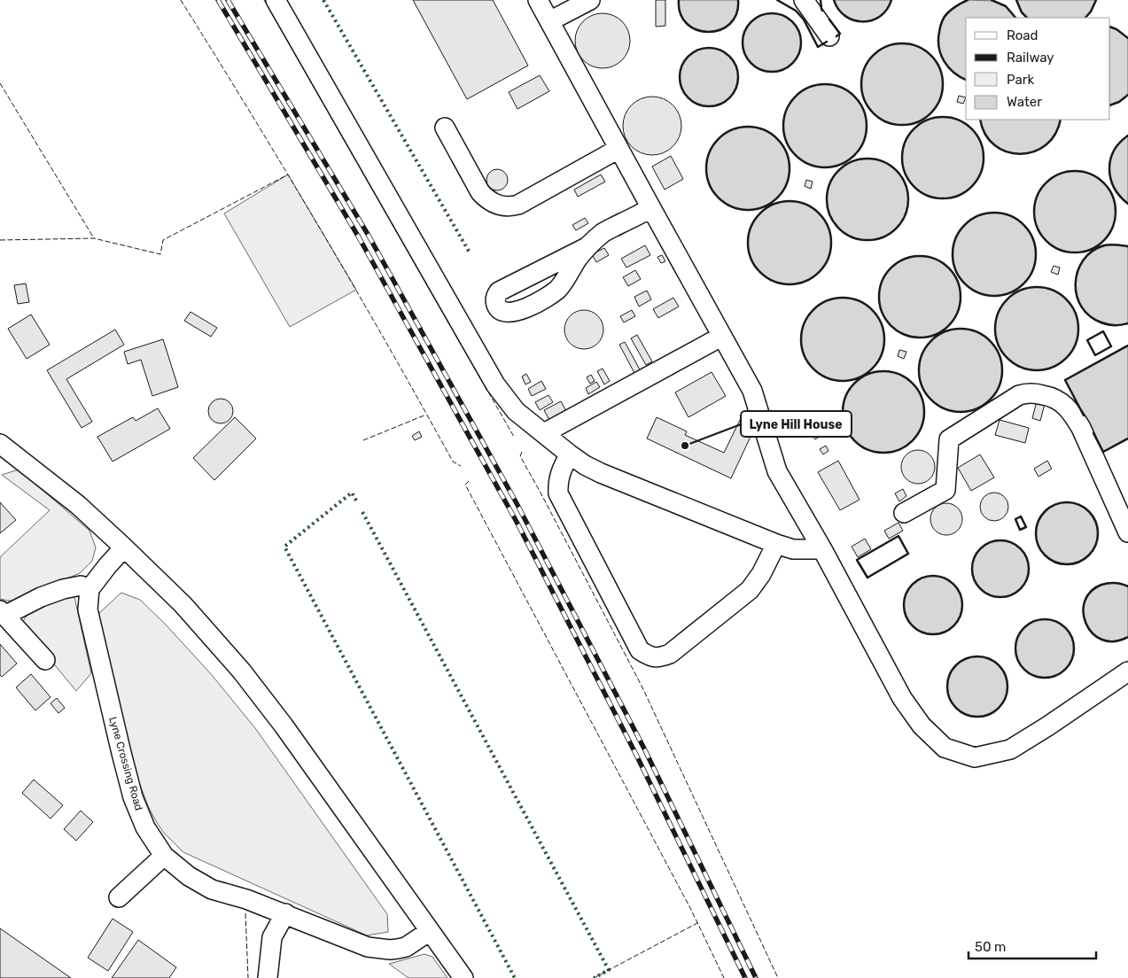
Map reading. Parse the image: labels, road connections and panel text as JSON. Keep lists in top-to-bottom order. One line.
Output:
{"streets":{"street":["Lyne Crossing Road"]},"places":["Lyne Hill House"],"legend":["Road","Railway","Park","Water"],"scale_bar":"50 m"}
